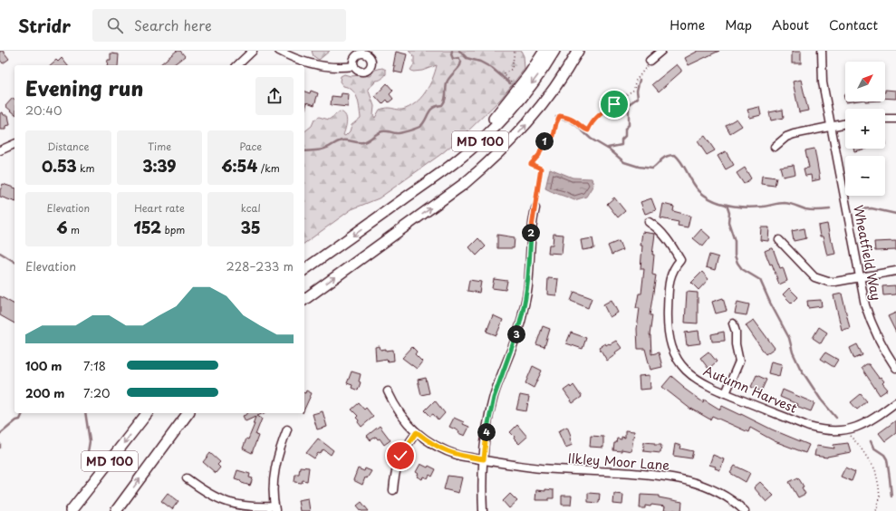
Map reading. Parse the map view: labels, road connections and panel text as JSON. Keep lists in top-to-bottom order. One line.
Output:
{"streets":{"highway":["MD 100"],"street":["Wheatfield Way","Autumn Harvest","Ilkley Moor Lane"]},"north":"top right","page":{"header":"Stridr","search":"Search here","nav":["Home","Map","About","Contact"],"map_buttons":["+","−"],"heading":["Evening run","20:40"],"stats":[["Distance","0.53 km"],["Time","3:39"],["Pace","6:54 /km"],["Elevation","6 m"],["Heart rate","152 bpm"],["kcal","35"]],"pins":["1","2","3","4"],"chart":["Elevation","228–233 m"],"list":[{"name":"100 m","note":"7:18"},{"name":"200 m","note":"7:20"}]}}
